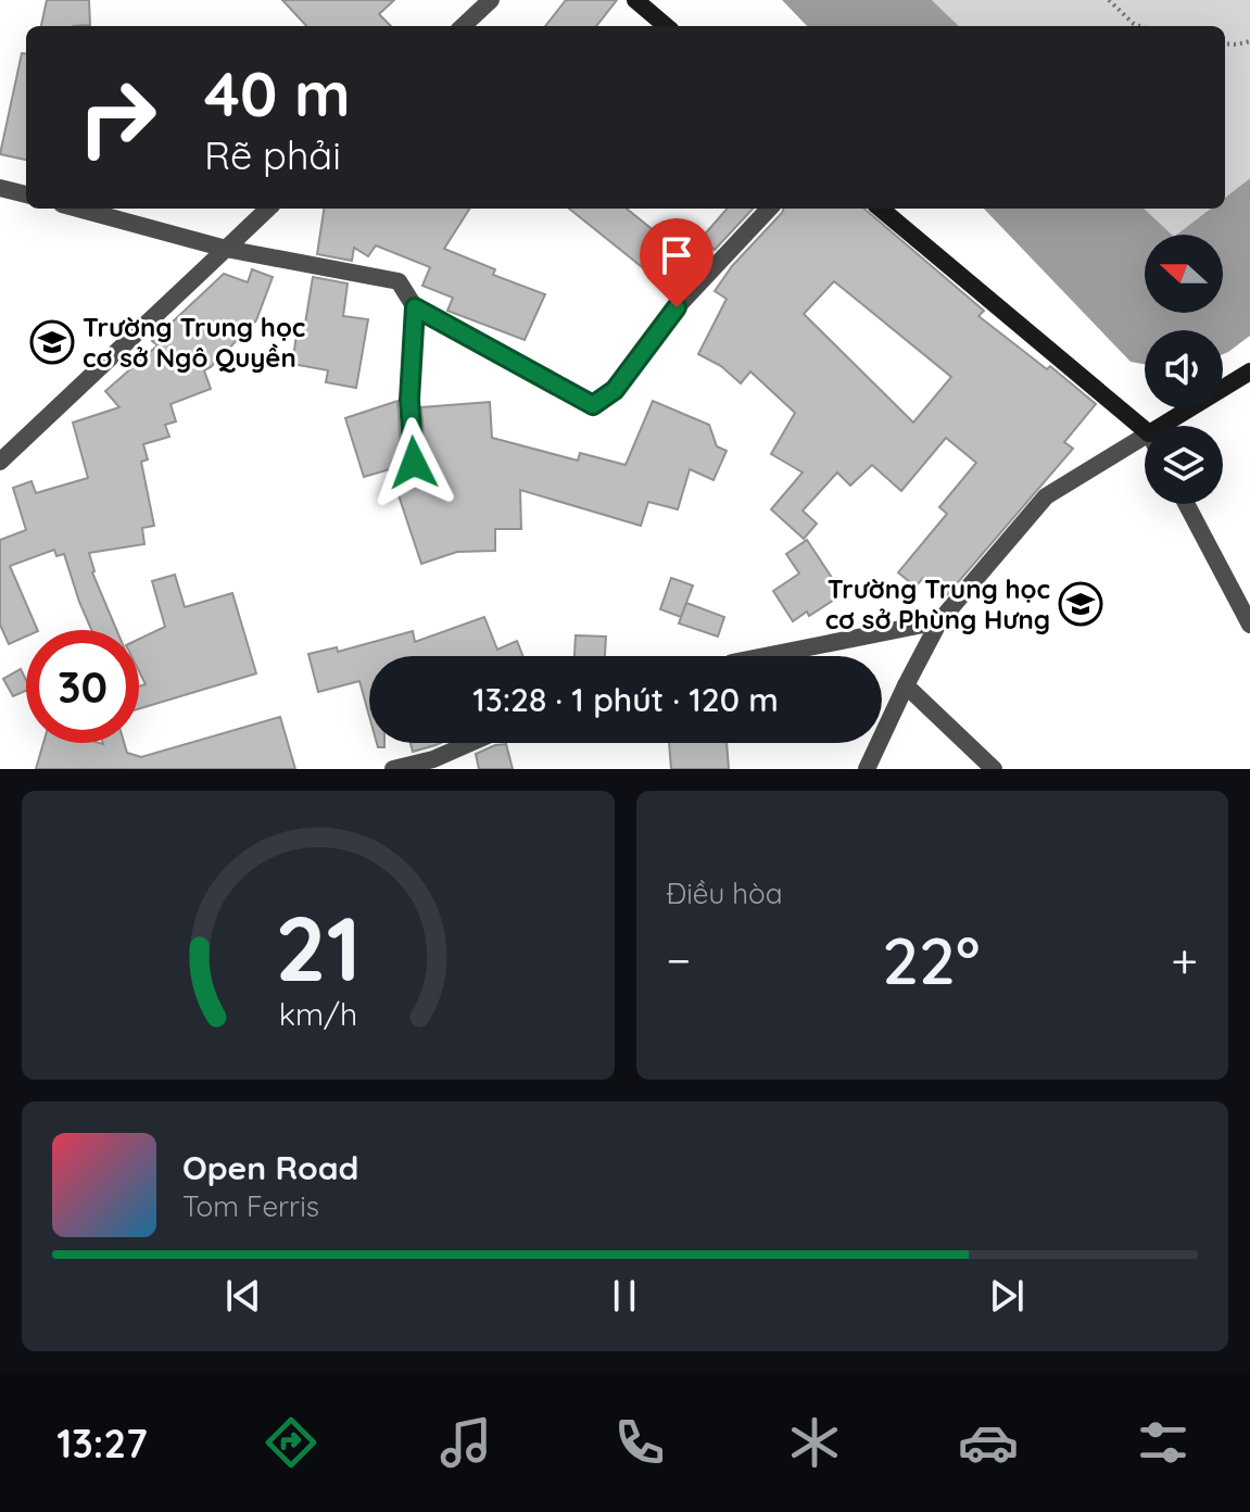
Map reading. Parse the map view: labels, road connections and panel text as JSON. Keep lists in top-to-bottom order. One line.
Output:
{"places":{"school or university":["Trường Trung học cơ sở Ngô Quyền","Trường Trung học cơ sở Phùng Hưng"]},"north":"left","page":{"turn":["40 m","Rẽ phải"],"limit":"30","trip":"13:28 · 1 phút · 120 m","tile":"Điều hòa","heat":["−","22°","+"],"song":["Open Road","Tom Ferris"],"tabs":"13:27","gauge":["21","km/h"]}}
